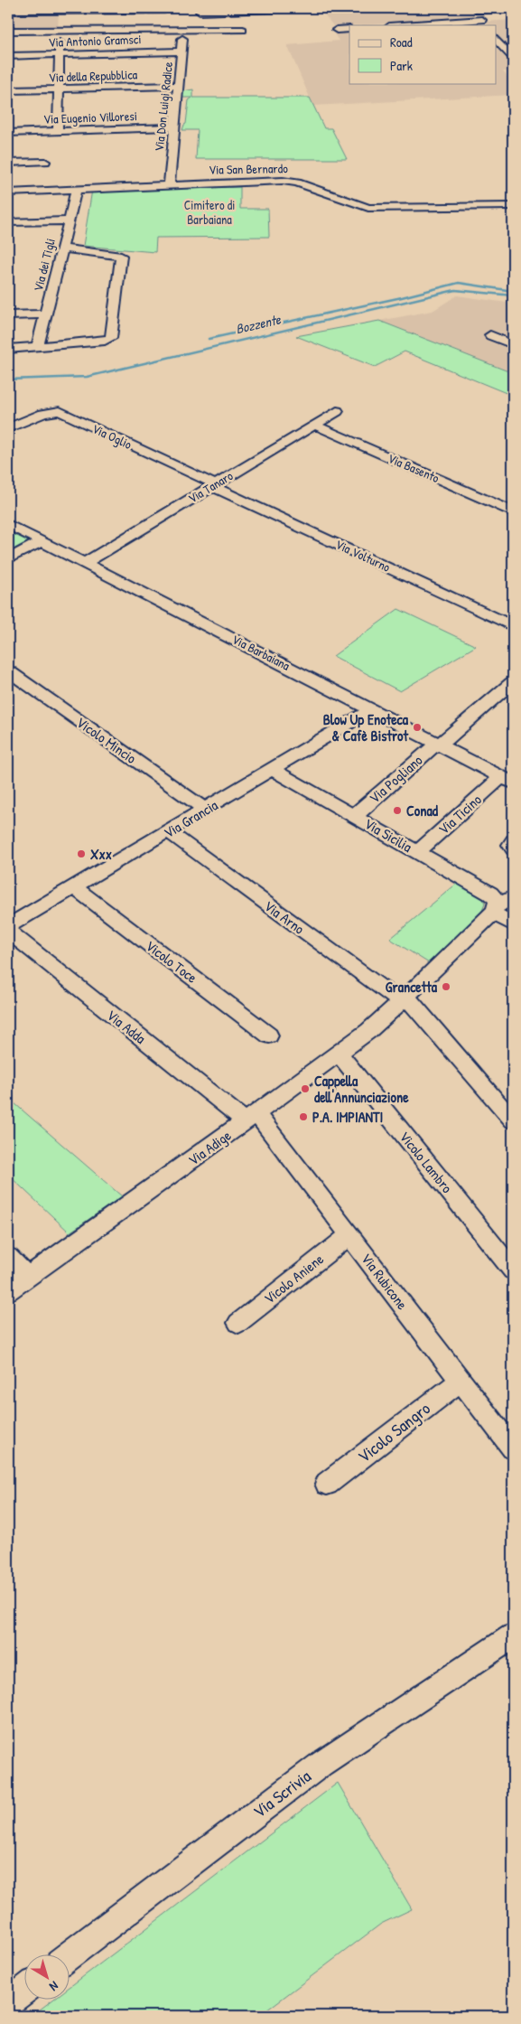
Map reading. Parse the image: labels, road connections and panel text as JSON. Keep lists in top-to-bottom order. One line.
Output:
{"streets":{"street":["Via Antonio Gramsci","Via della Repubblica","Via Don Luigi Radice","Via Eugenio Villoresi","Via San Bernardo","Via dei Tigli","Via Oglio","Via Basento","Via Tanaro","Via Volturno","Via Barbaiana","Vicolo Mincio","Via Pogliano","Via Ticino","Via Grancia","Via Sicilia","Via Arno","Vicolo Toce","Via Adda","Via Adige","Vicolo Lambro","Vicolo Aniene","Via Rubicone","Vicolo Sangro","Via Scrivia"]},"crossings":[["Via Antonio Gramsci","Via Don Luigi Radice"],["Via della Repubblica","Via Don Luigi Radice"],["Via Don Luigi Radice","Via Eugenio Villoresi"],["Via Don Luigi Radice","Via San Bernardo"],["Via San Bernardo","Via dei Tigli"],["Via Oglio","Via Tanaro"],["Via Oglio","Via Volturno"],["Via Basento","Via Tanaro"],["Via Tanaro","Via Volturno"],["Via Tanaro","Via Barbaiana"],["Via Barbaiana","Via Pogliano"],["Via Barbaiana","Via Ticino"],["Via Barbaiana","Via Grancia"],["Vicolo Mincio","Via Grancia"],["Via Pogliano","Via Sicilia"],["Via Ticino","Via Sicilia"],["Via Grancia","Via Sicilia"],["Via Grancia","Via Arno"],["Via Grancia","Vicolo Toce"],["Via Sicilia","Via Adige"],["Via Arno","Via Adige"],["Via Adda","Via Adige"],["Via Adda","Via Rubicone"],["Via Adige","Vicolo Lambro"],["Via Adige","Via Rubicone"],["Vicolo Aniene","Via Rubicone"],["Via Rubicone","Vicolo Sangro"]],"water":["Bozzente"],"parks":["Cimitero di Barbaiana"],"places":["Blow Up Enoteca & Cafè Bistrot","Conad","Xxx","Grancetta","Cappella dell'Annunciazione","P.A. IMPIANTI"],"legend":["Road","Park"],"north":"bottom right"}
